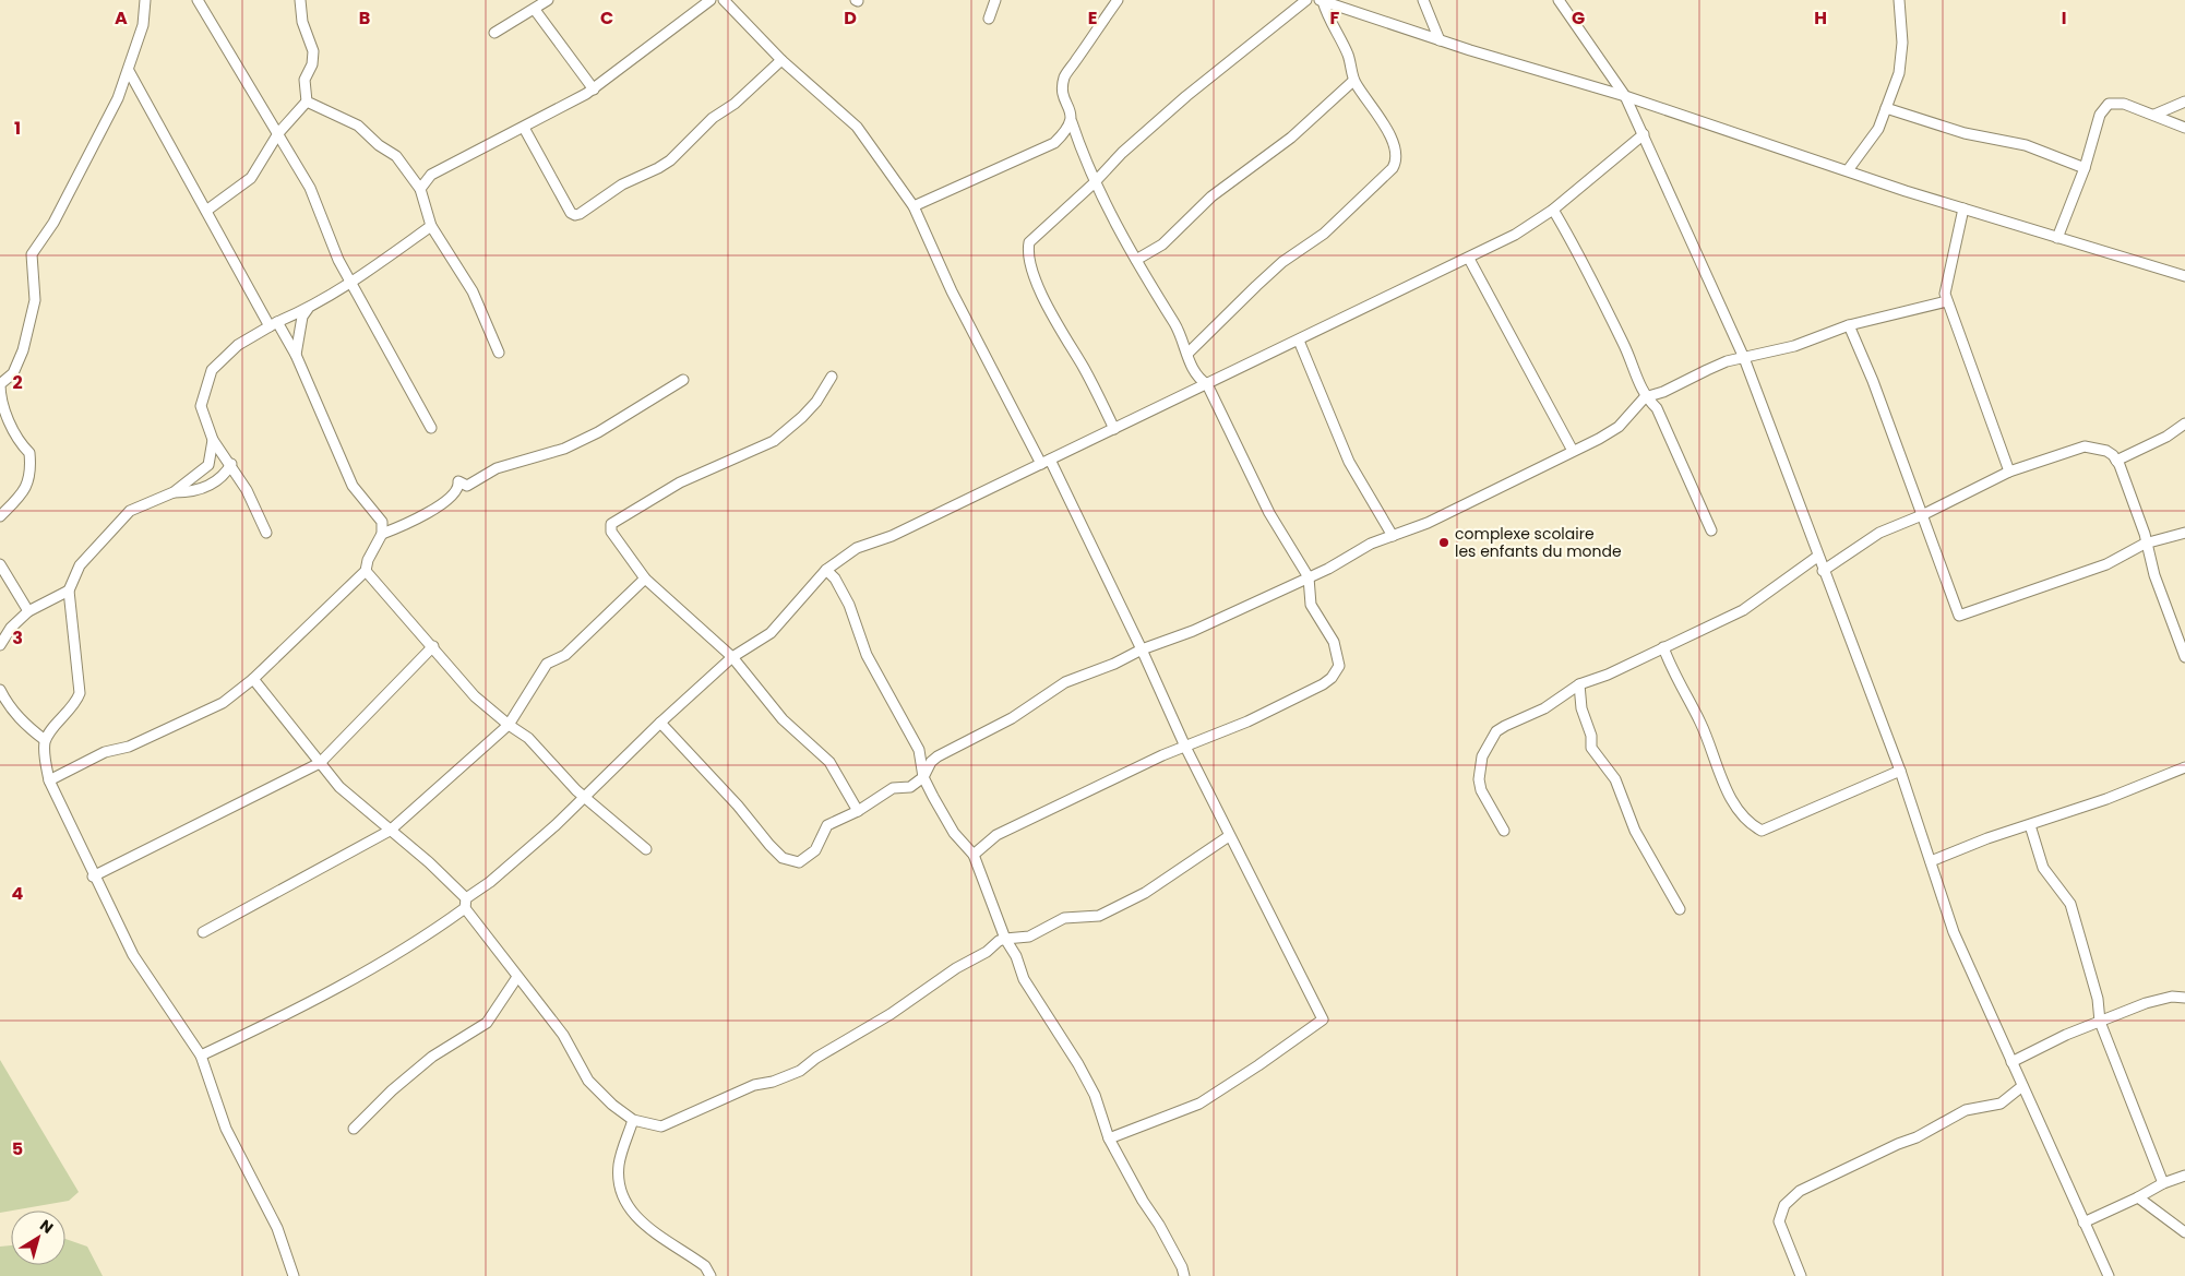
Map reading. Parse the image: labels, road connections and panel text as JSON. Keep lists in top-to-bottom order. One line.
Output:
{"places":["complexe scolaire les enfants du monde"],"north":"top right","grid":{"columns":["A","B","C","D","E","F","G","H","I"],"rows":["1","2","3","4","5"]}}
